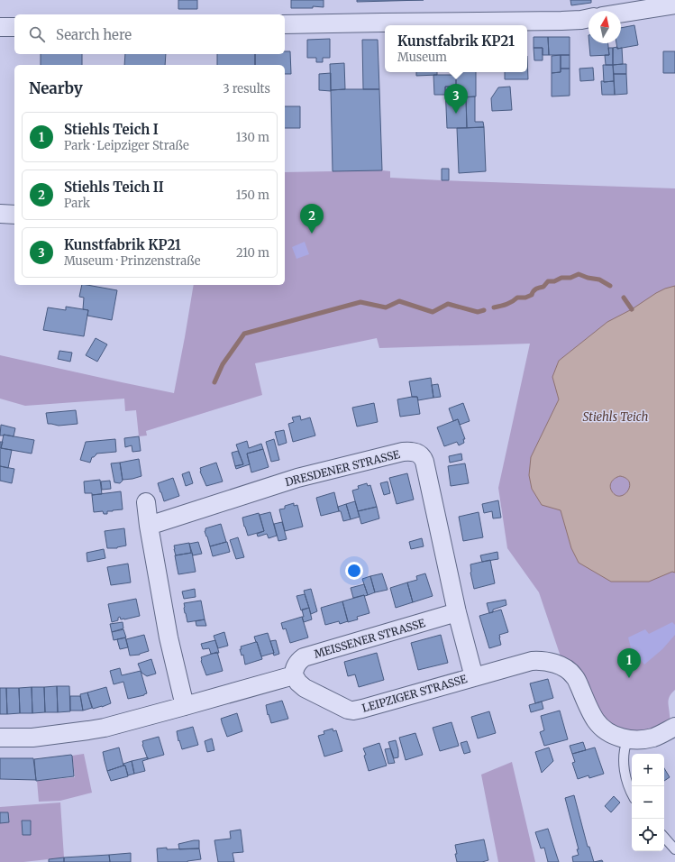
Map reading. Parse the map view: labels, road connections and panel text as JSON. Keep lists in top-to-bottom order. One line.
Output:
{"streets":{"street":["DRESDENER STRASSE","MEISSENER STRASSE","LEIPZIGER STRASSE"]},"crossings":[["DRESDENER STRASSE","MEISSENER STRASSE"],["DRESDENER STRASSE","LEIPZIGER STRASSE"],["MEISSENER STRASSE","LEIPZIGER STRASSE"]],"water":["Stiehls Teich"],"north":"top","page":{"search":"Search here","popup":["Kunstfabrik KP21","Museum"],"heading":["Nearby","3 results"],"pins":["3","2","1"],"list":[{"mark":"1","name":"Stiehls Teich I","note":"Park · Leipziger Straße","value":"130 m"},{"mark":"2","name":"Stiehls Teich II","note":"Park","value":"150 m"},{"mark":"3","name":"Kunstfabrik KP21","note":"Museum · Prinzenstraße","value":"210 m"}],"map_buttons":["+","−"]}}
